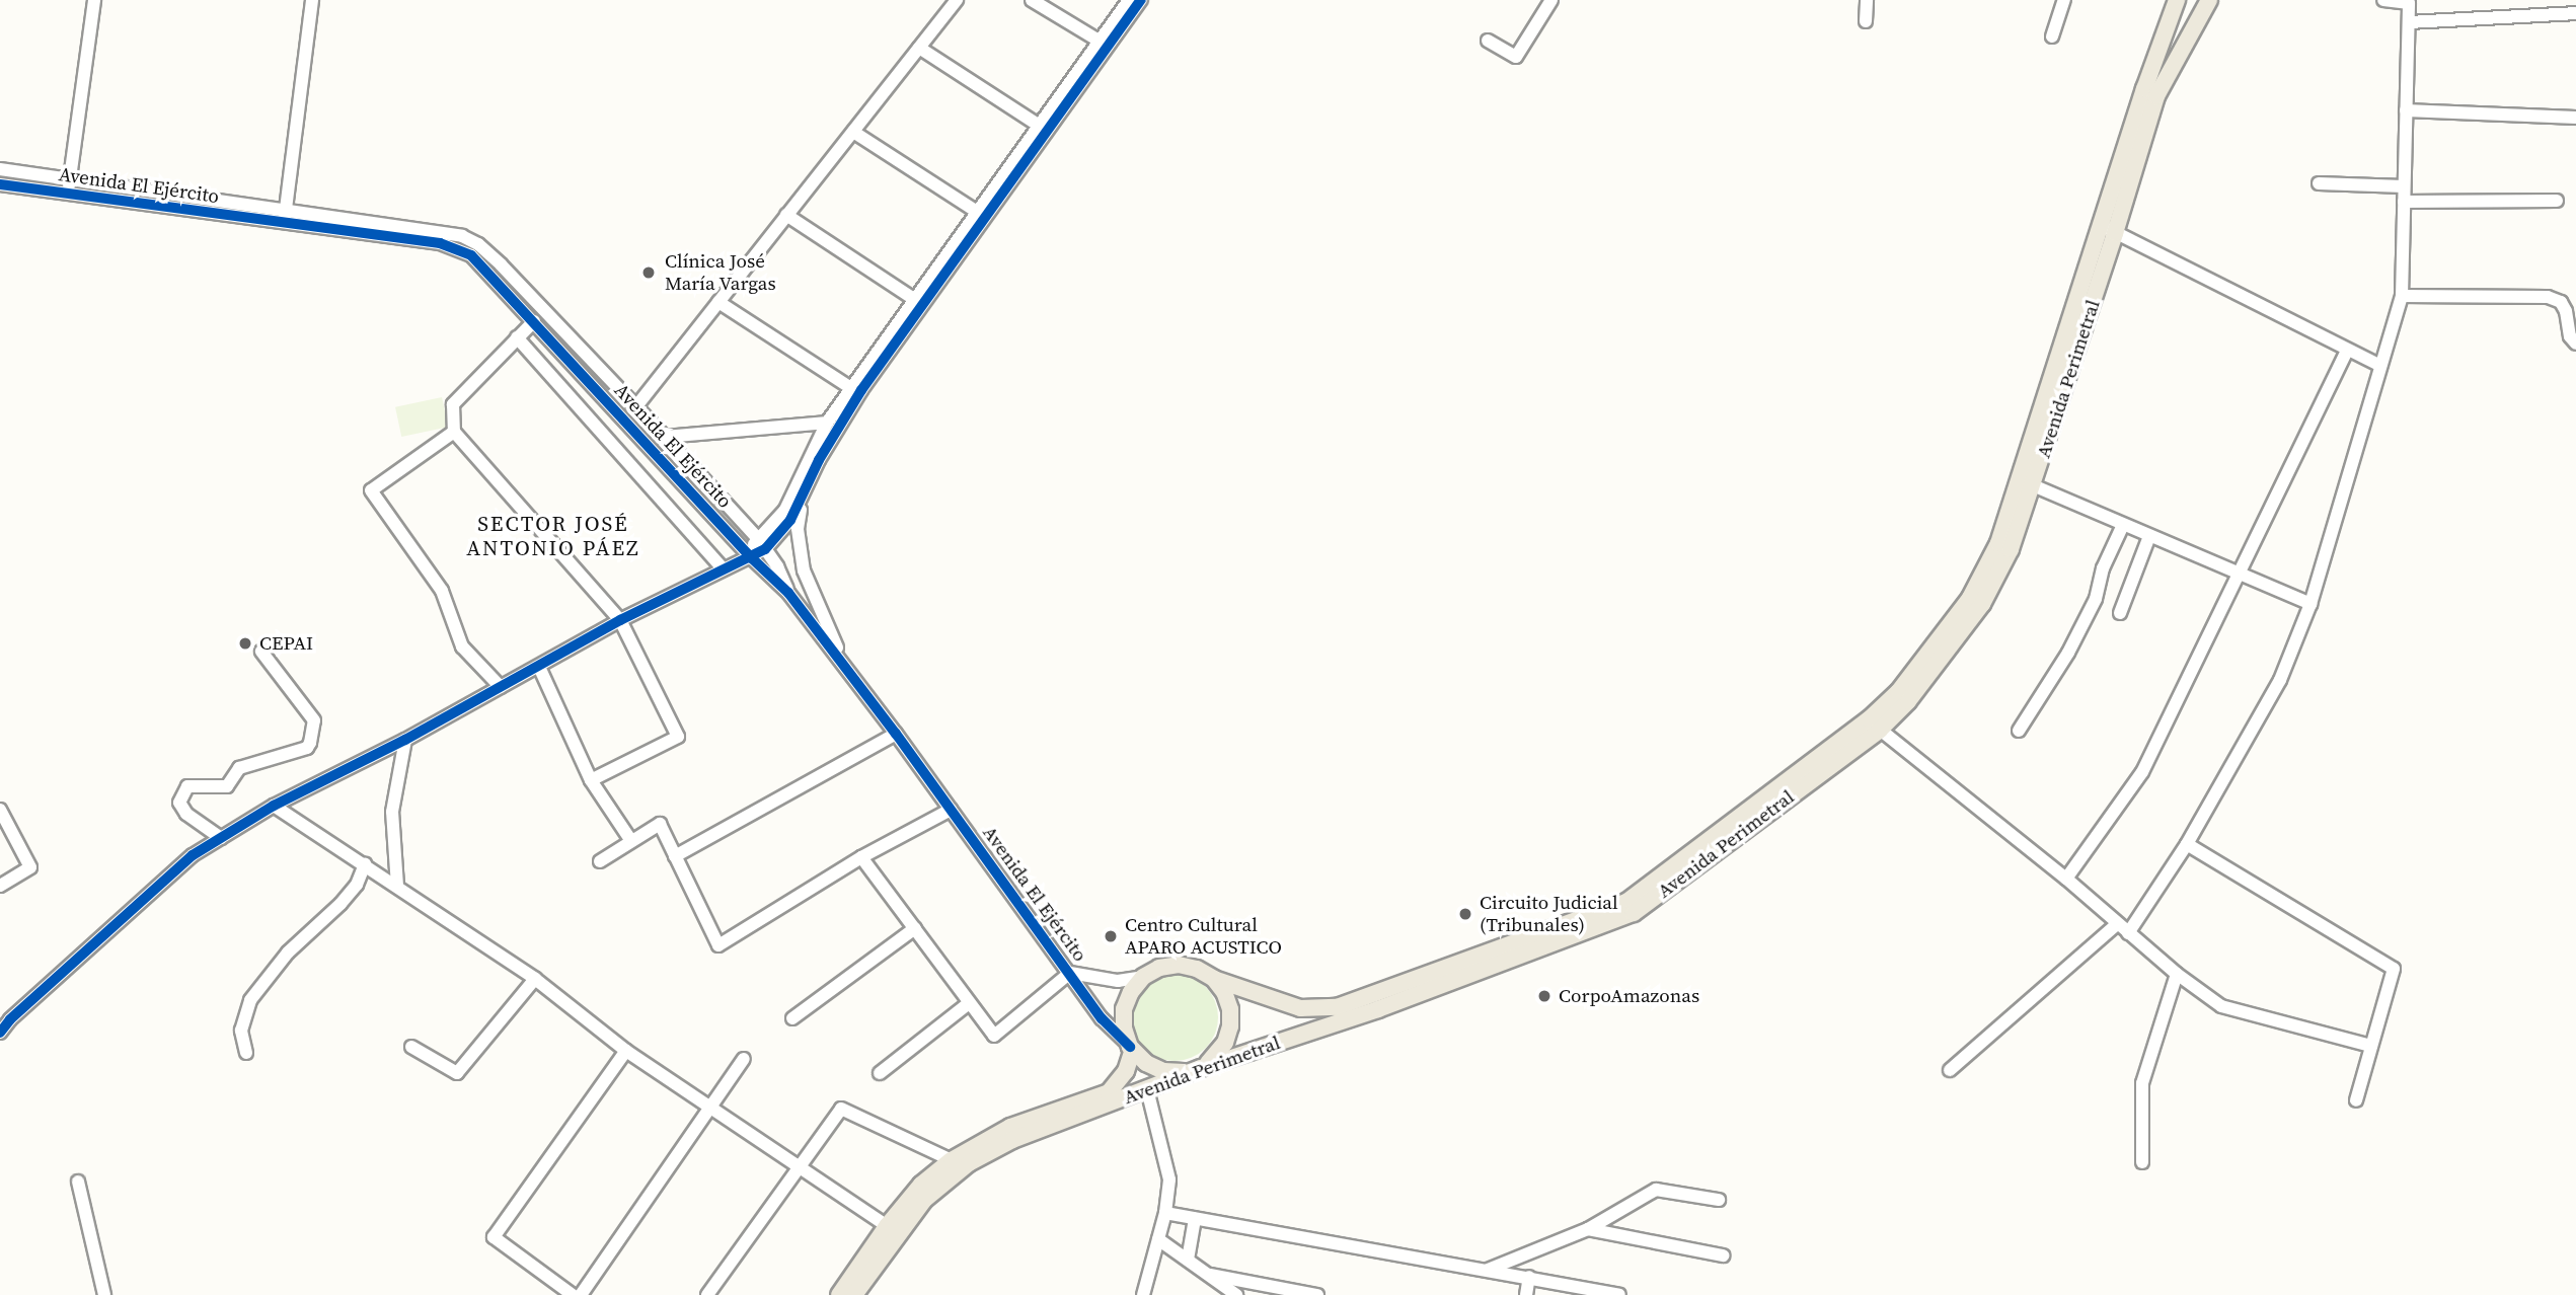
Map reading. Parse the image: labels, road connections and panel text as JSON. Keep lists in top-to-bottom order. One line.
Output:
{"streets":{"main road":["Avenida Perimetral"],"street":["Avenida El Ejército"]},"crossings":[["Avenida El Ejército","Avenida Perimetral"]],"districts":["SECTOR JOSÉ ANTONIO PÁEZ"],"places":["Clínica José María Vargas","CEPAI","Circuito Judicial (Tribunales)","Centro Cultural APARO ACUSTICO","CorpoAmazonas"]}
